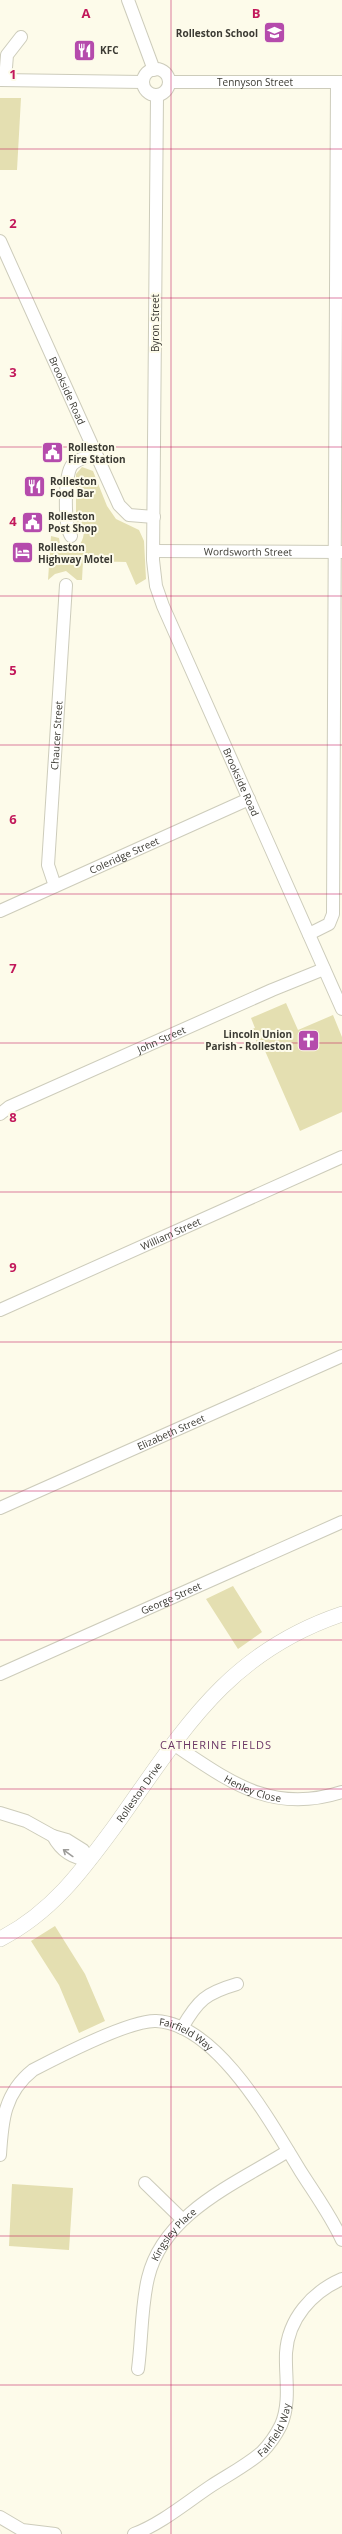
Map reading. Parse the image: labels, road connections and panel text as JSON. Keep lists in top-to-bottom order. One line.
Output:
{"streets":{"main road":["Rolleston Drive"],"street":["Tennyson Street","Byron Street","Brookside Road","Wordsworth Street","Chaucer Street","Coleridge Street","John Street","William Street","Elizabeth Street","George Street","Henley Close","Fairfield Way","Kingsley Place"]},"crossings":[["Tennyson Street","Byron Street"],["Byron Street","Brookside Road"],["Byron Street","Wordsworth Street"],["Brookside Road","Wordsworth Street"],["Brookside Road","Coleridge Street"],["Brookside Road","John Street"],["Chaucer Street","Coleridge Street"],["Henley Close","Rolleston Drive"],["Fairfield Way","Kingsley Place"]],"districts":["CATHERINE FIELDS"],"places":{"school or university":["Rolleston School"],"restaurant":["KFC","Rolleston Food Bar"],"public building":["Rolleston Fire Station","Rolleston Post Shop"],"hotel":["Rolleston Highway Motel"],"church":["Lincoln Union Parish - Rolleston"]},"grid":{"columns":["A","B"],"rows":["1","2","3","4","5","6","7","8","9"]}}
